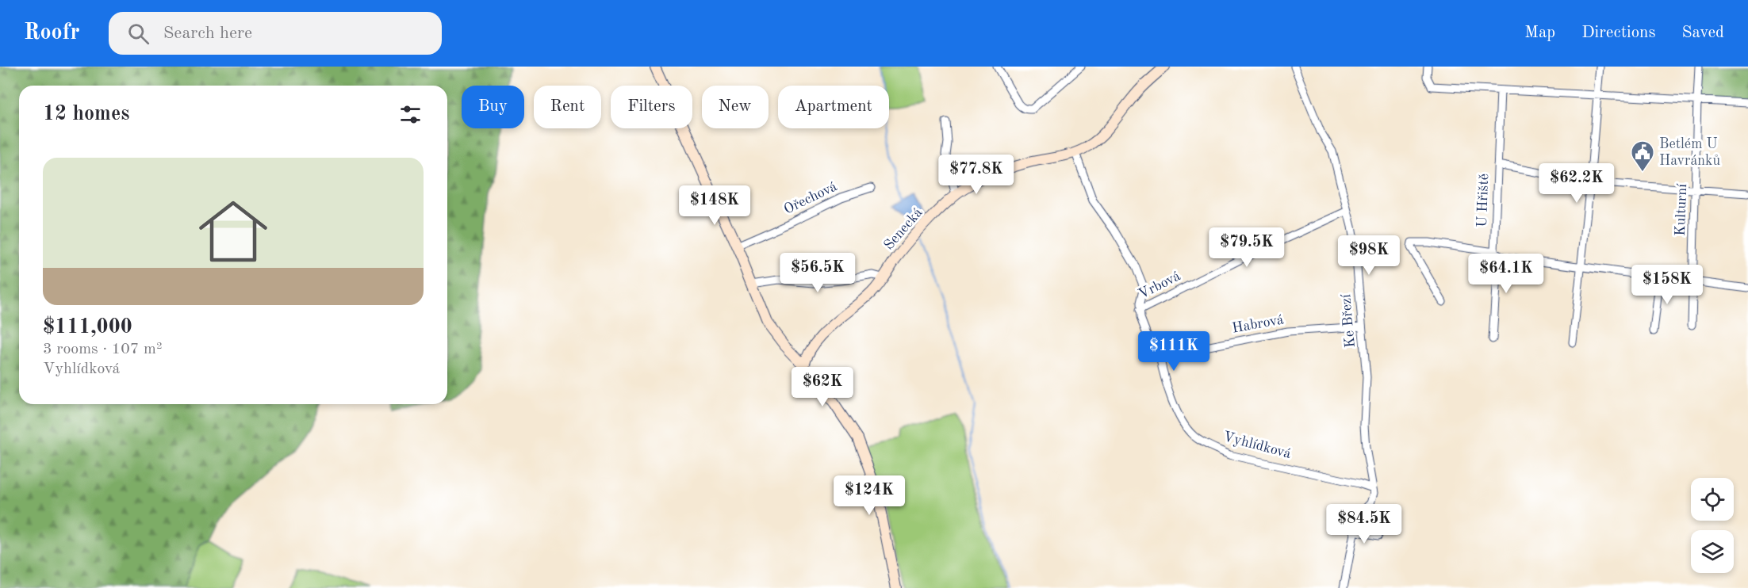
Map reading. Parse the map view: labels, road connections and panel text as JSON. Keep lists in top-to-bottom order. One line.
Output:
{"streets":{"street":["Ořechová","U Hřiště","Kulturní","Senecká","Vrbová","Ke Březí","Habrová","Vyhlídková"]},"crossings":[["Senecká","Vyhlídková"],["Vrbová","Ke Březí"],["Vrbová","Vyhlídková"],["Ke Březí","Habrová"],["Ke Březí","Vyhlídková"],["Habrová","Vyhlídková"]],"places":{"public building":["Betlém U Havránků"]},"page":{"header":"Roofr","search":"Search here","nav":["Map","Directions","Saved"],"chip":["Buy","Rent","Filters","New","Apartment"],"heading":"12 homes","list":[{"name":"$111,000","note":"3 rooms · 107 m² · Vyhlídková"}],"price":["$77.8K","$62.2K","$148K","$79.5K","$98K","$56.5K","$64.1K","$158K","$111K","$62K","$124K","$84.5K"]}}
